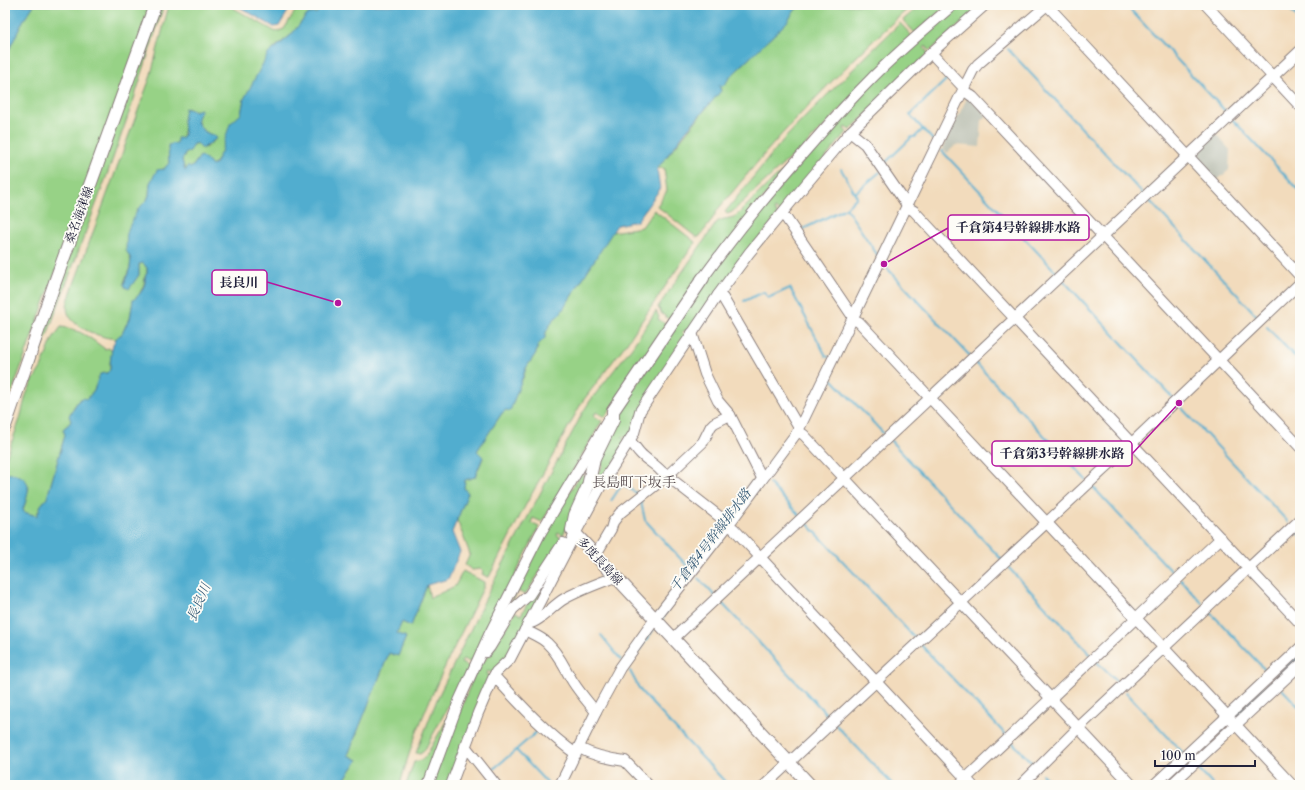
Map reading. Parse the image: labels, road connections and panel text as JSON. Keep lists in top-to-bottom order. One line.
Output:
{"streets":{"main road":["桑名海津線","多度長島線"]},"districts":["長島町下坂手"],"water":["千倉第4号幹線排水路","長良川"],"places":["千倉第4号幹線排水路","長良川","千倉第3号幹線排水路"],"scale_bar":"100 m"}
